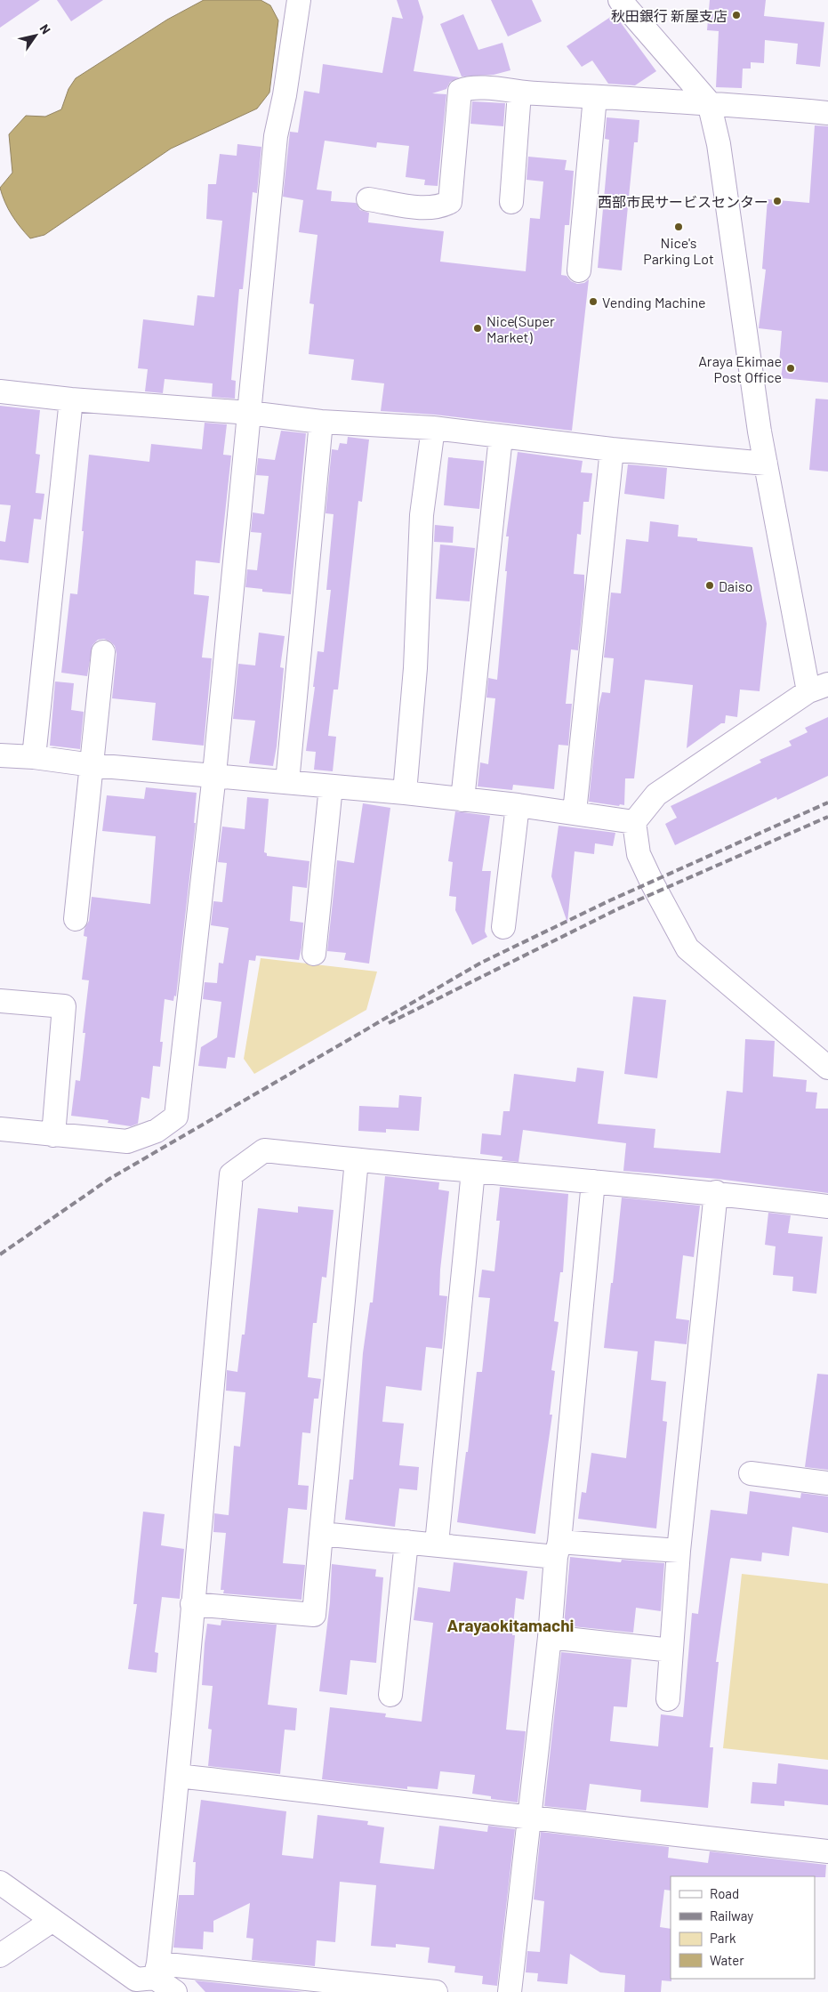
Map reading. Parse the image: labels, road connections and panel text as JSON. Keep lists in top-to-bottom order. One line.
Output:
{"districts":["Arayaokitamachi"],"places":["秋田銀行 新屋支店","西部市民サービスセンター","Nice's Parking Lot","Vending Machine","Nice(Super Market)","Araya Ekimae Post Office","Daiso"],"legend":["Road","Railway","Park","Water"],"north":"top right"}
